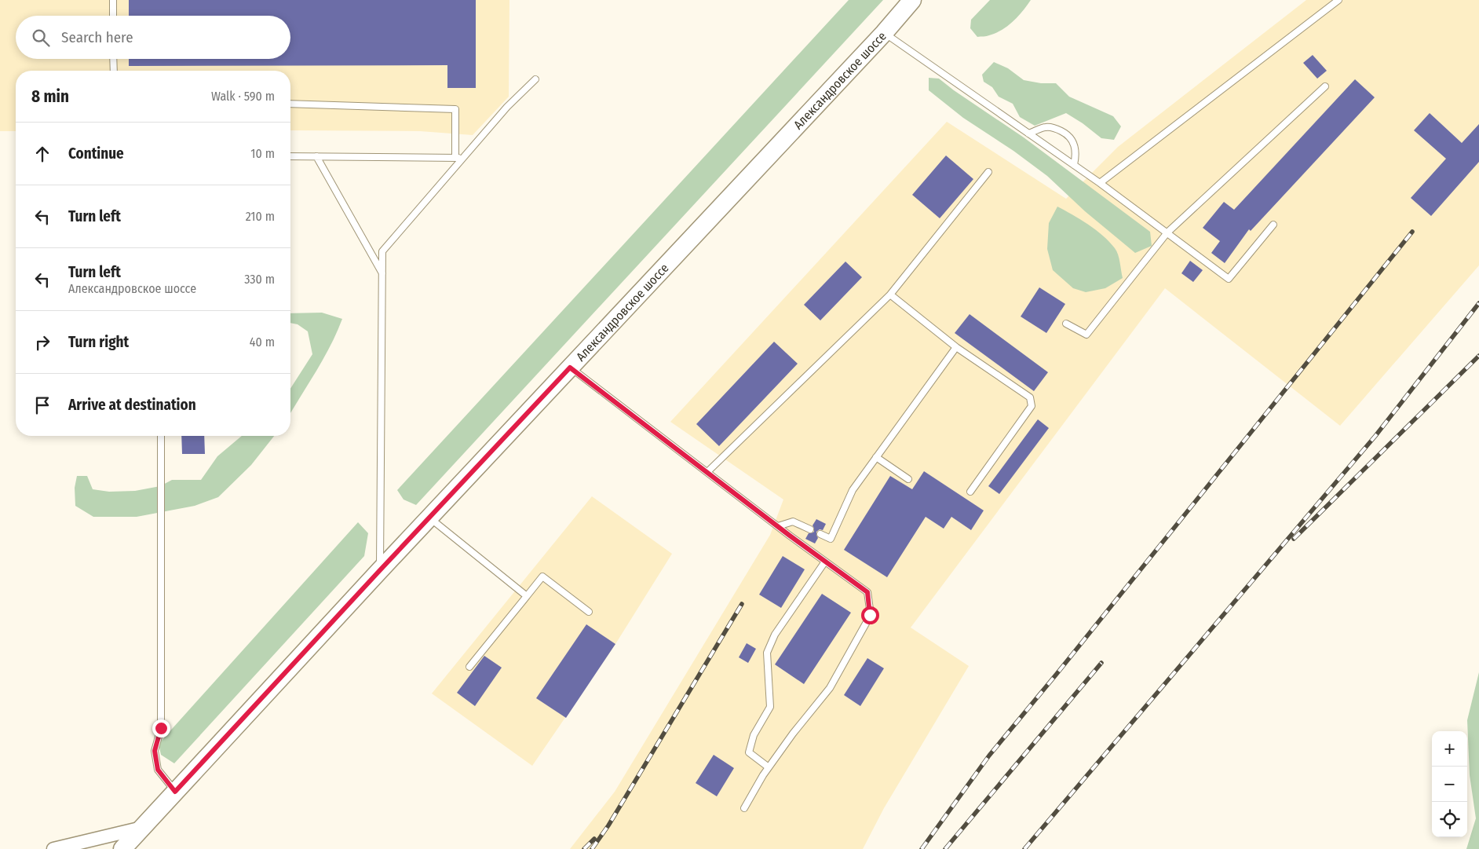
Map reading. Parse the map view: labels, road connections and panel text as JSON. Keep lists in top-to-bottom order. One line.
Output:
{"streets":{"main road":["Александровское шоссе"]},"page":{"search":"Search here","heading":["8 min","Walk · 590 m"],"list":[["Continue","10 m"],["Turn left","210 m"],["Turn left","Александровское шоссе","330 m"],["Turn right","40 m"],"Arrive at destination"],"map_buttons":["+","−"]}}
